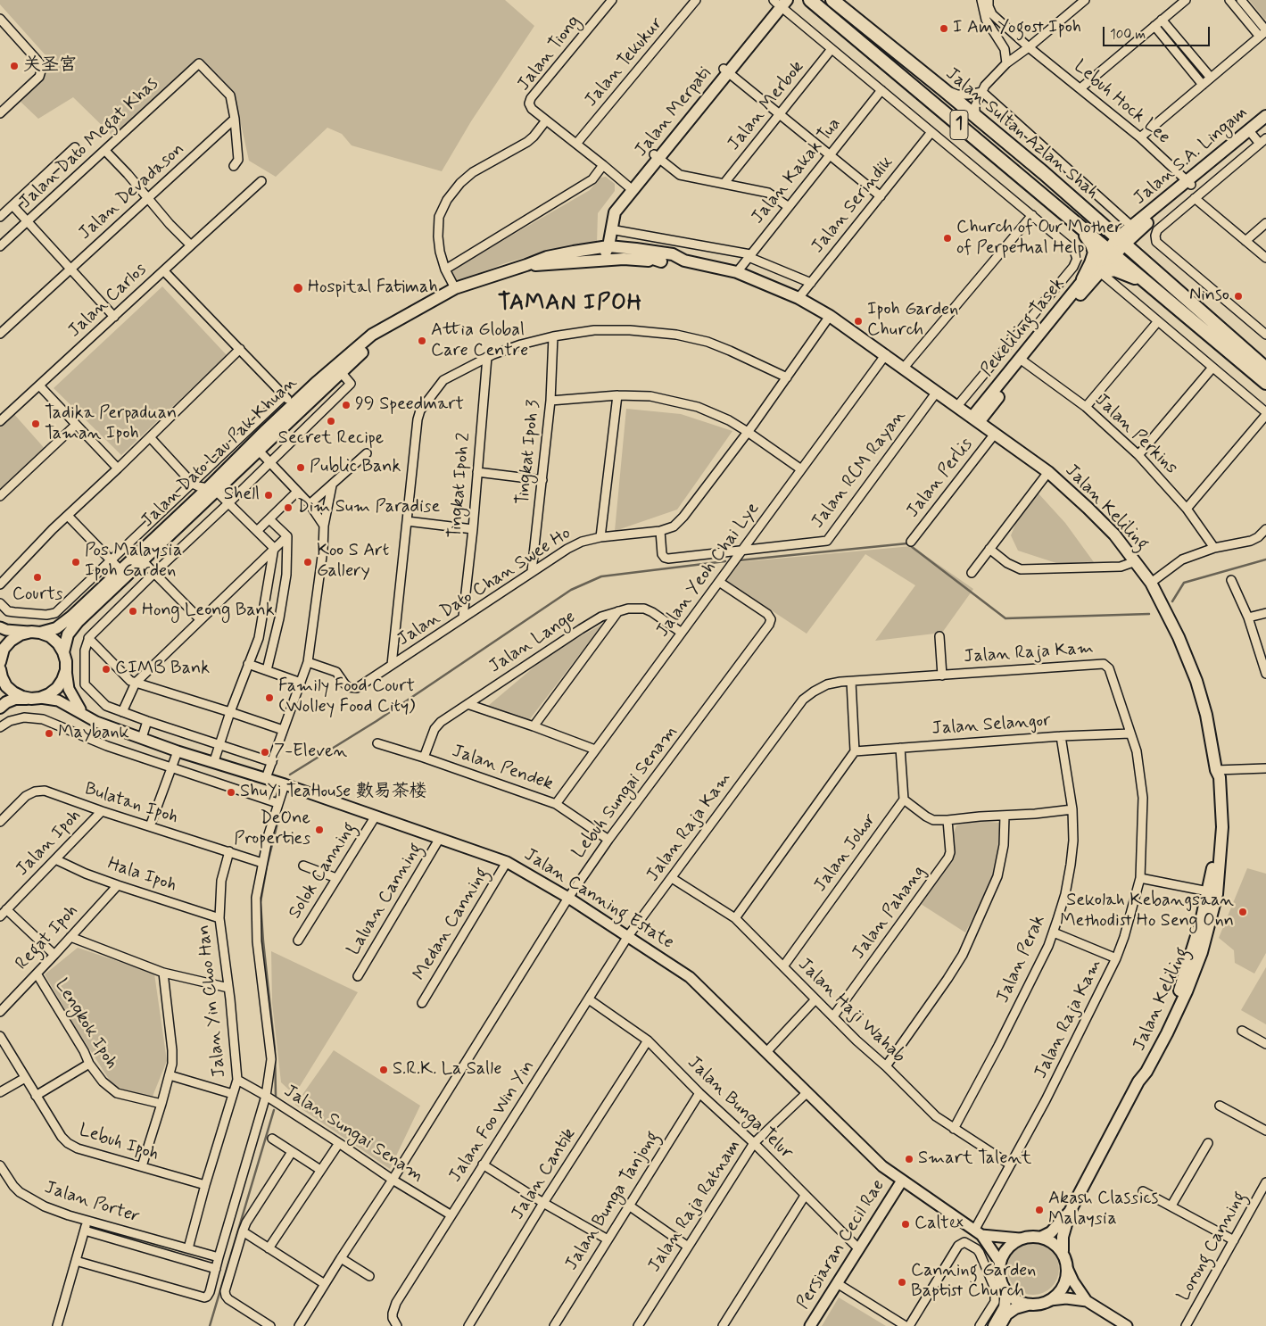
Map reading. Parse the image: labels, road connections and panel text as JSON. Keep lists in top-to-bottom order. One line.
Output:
{"streets":{"main road":["Jalan Merpati","1","Jalan Sultan Azlan Shah","Jalan S.A. Lingam","Pekeliling Tasek","Jalan Dato Lau Pak Khuan","Jalan Keliling"],"street":["Jalan Tiong","Jalan Tekukur","Lebuh Hock Lee","Jalan Merbok","Jalan Dato Megat Khas","Jalan Kakak Tua","Jalan Devadason","Jalan Serindik","Jalan Carlos","Jalan Perkins","Tingkat Ipoh 3","Jalan RCM Rayan","Jalan Perlis","Tingkat Ipoh 2","Jalan Yeoh Chai Lye","Jalan Dato Chan Swee Ho","Jalan Lange","Jalan Raja Kam","Jalan Selangor","Jalan Pendek","Lebuh Sungai Senam","Bulatan Ipoh","Jalan Ipoh","Jalan Johor","Solok Canning","Hala Ipoh","Laluan Canning","Jalan Canning Estate","Jalan Pahang","Medan Canning","Regat Ipoh","Jalan Perak","Jalan Yin Choo Han","Jalan Haji Wahab","Lengkok Ipoh","Jalan Bunga Telur","Jalan Foo Win Yin","Jalan Sungai Senam","Lebuh Ipoh","Jalan Cantik","Jalan Bunga Tanjong","Jalan Porter","Jalan Raja Ratnam","Persiaran Cecil Rae","Lorong Canning"]},"crossings":[["Jalan Tiong","Jalan Tekukur"],["Jalan Tiong","Jalan Merpati"],["Lebuh Hock Lee","Jalan S.A. Lingam"],["Jalan Merpati","Jalan Dato Lau Pak Khuan"],["Jalan Sultan Azlan Shah","Jalan S.A. Lingam"],["Jalan Sultan Azlan Shah","Pekeliling Tasek"],["Jalan Dato Megat Khas","Jalan Devadason"],["Jalan S.A. Lingam","Pekeliling Tasek"],["Jalan Kakak Tua","Jalan Dato Lau Pak Khuan"],["Jalan Serindik","Jalan Dato Lau Pak Khuan"],["Pekeliling Tasek","Jalan Perkins"],["Pekeliling Tasek","Jalan Dato Lau Pak Khuan"],["Pekeliling Tasek","Jalan Keliling"],["Jalan Dato Lau Pak Khuan","Jalan RCM Rayan"],["Jalan Dato Lau Pak Khuan","Jalan Keliling"],["Jalan Dato Lau Pak Khuan","Jalan Yeoh Chai Lye"],["Jalan Dato Lau Pak Khuan","Jalan Dato Chan Swee Ho"],["Tingkat Ipoh 3","Jalan Dato Chan Swee Ho"],["Jalan RCM Rayan","Jalan Yeoh Chai Lye"],["Jalan RCM Rayan","Jalan Dato Chan Swee Ho"],["Jalan Perlis","Jalan Keliling"],["Tingkat Ipoh 2","Jalan Dato Chan Swee Ho"],["Jalan Keliling","Jalan Canning Estate"],["Jalan Yeoh Chai Lye","Jalan Lange"],["Jalan Yeoh Chai Lye","Jalan Pendek"],["Jalan Yeoh Chai Lye","Lebuh Sungai Senam"],["Jalan Lange","Jalan Pendek"],["Jalan Raja Kam","Jalan Selangor"],["Jalan Raja Kam","Jalan Canning Estate"],["Jalan Raja Kam","Jalan Haji Wahab"],["Jalan Raja Kam","Jalan Foo Win Yin"],["Jalan Selangor","Jalan Perak"],["Jalan Pendek","Lebuh Sungai Senam"],["Lebuh Sungai Senam","Jalan Canning Estate"],["Lebuh Sungai Senam","Jalan Sungai Senam"],["Bulatan Ipoh","Jalan Ipoh"],["Bulatan Ipoh","Jalan Yin Choo Han"],["Jalan Ipoh","Hala Ipoh"],["Jalan Johor","Jalan Haji Wahab"],["Solok Canning","Jalan Canning Estate"],["Hala Ipoh","Regat Ipoh"],["Hala Ipoh","Jalan Yin Choo Han"],["Laluan Canning","Jalan Canning Estate"],["Jalan Canning Estate","Medan Canning"],["Jalan Canning Estate","Jalan Foo Win Yin"],["Jalan Canning Estate","Jalan Raja Ratnam"],["Jalan Canning Estate","Persiaran Cecil Rae"],["Jalan Pahang","Jalan Haji Wahab"],["Regat Ipoh","Lengkok Ipoh"],["Jalan Perak","Jalan Haji Wahab"],["Jalan Yin Choo Han","Jalan Sungai Senam"],["Jalan Yin Choo Han","Lebuh Ipoh"],["Jalan Yin Choo Han","Jalan Porter"],["Jalan Bunga Telur","Jalan Foo Win Yin"],["Jalan Bunga Telur","Jalan Cantik"],["Jalan Bunga Telur","Jalan Bunga Tanjong"],["Jalan Bunga Telur","Jalan Raja Ratnam"],["Jalan Bunga Telur","Persiaran Cecil Rae"],["Jalan Foo Win Yin","Jalan Sungai Senam"]],"districts":["TAMAN IPOH"],"places":["I Am Yogost Ipoh","关圣宫","Church of Our Mother of Perpetual Help","Hospital Fatimah","Ninso","Ipoh Garden Church","Attia Global Care Centre","99 Speedmart","Secret Recipe","Tadika Perpaduan Taman Ipoh","Public Bank","Shell","Dim Sum Paradise","Pos Malaysia Ipoh Garden","Koo S Art Gallery","Courts","Hong Leong Bank","CIMB Bank","Family Food Court (Wolley Food City)","Maybank","7-Eleven","ShuYi TeaHouse 數易茶楼","DeOne Properties","Sekolah Kebangsaan Methodist Ho Seng Onn","S.R.K. La Salle","Smart Talent","Akash Classics Malaysia","Caltex","Canning Garden Baptist Church"],"scale_bar":"100 m"}
